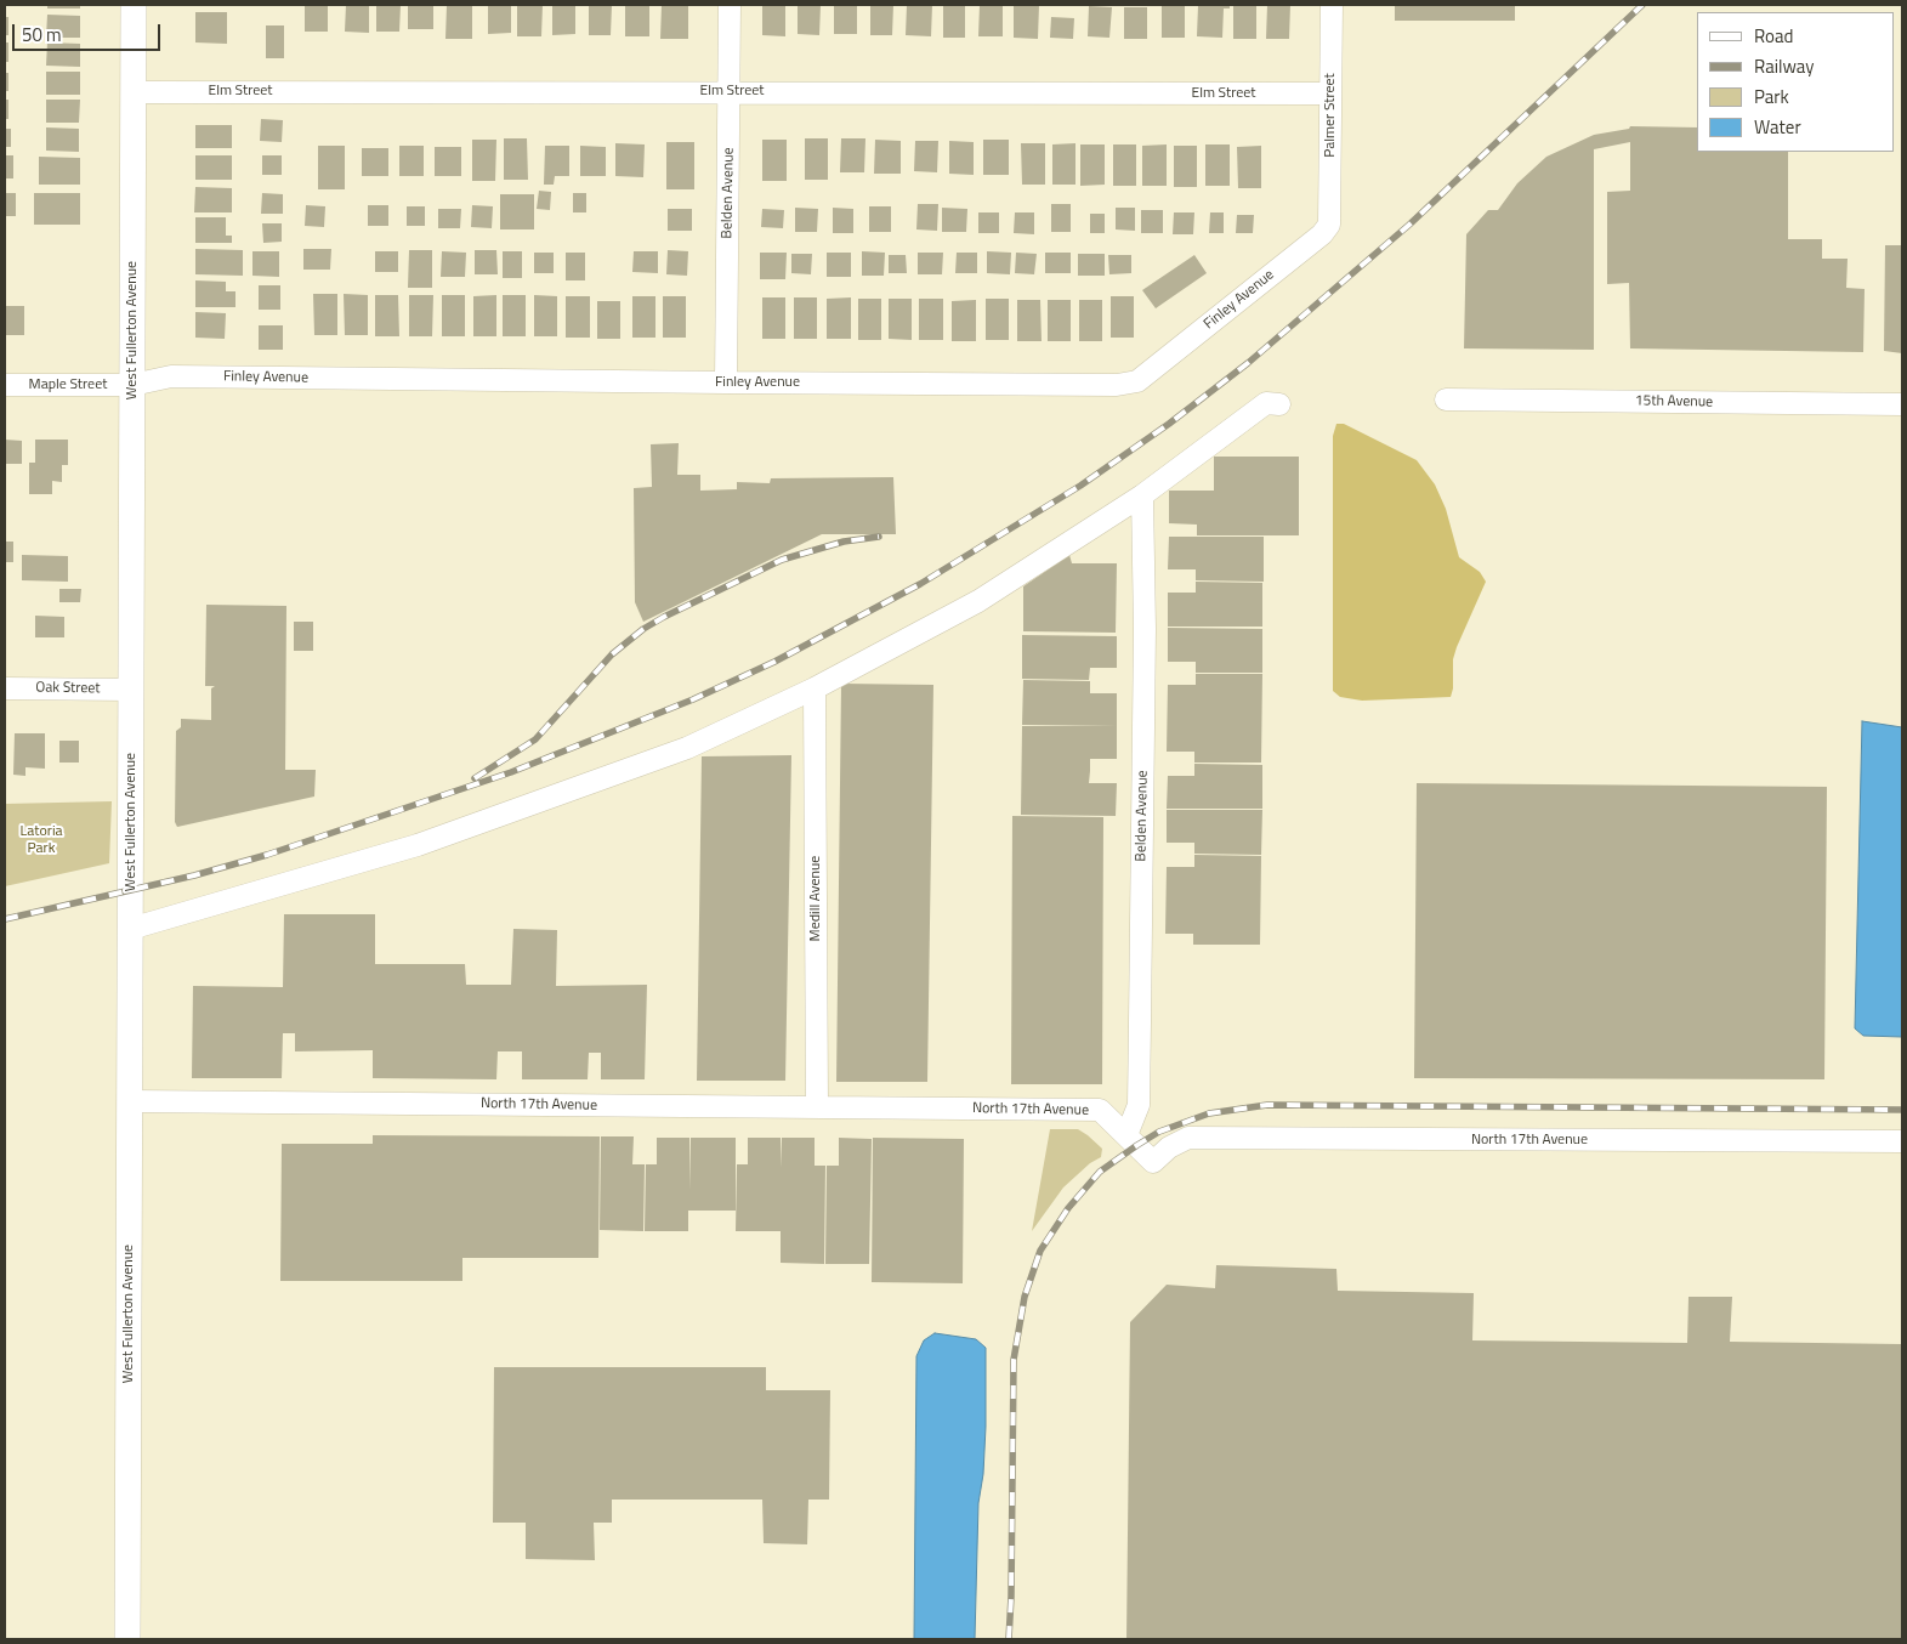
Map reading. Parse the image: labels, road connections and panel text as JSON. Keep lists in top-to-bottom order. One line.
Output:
{"streets":{"street":["Elm Street","Palmer Street","Belden Avenue","Finley Avenue","West Fullerton Avenue","Maple Street","15th Avenue","Oak Street","Medill Avenue","North 17th Avenue"]},"crossings":[["Elm Street","Palmer Street"],["Elm Street","Belden Avenue"],["Elm Street","West Fullerton Avenue"],["Palmer Street","Finley Avenue"],["Belden Avenue","Finley Avenue"],["Belden Avenue","North 17th Avenue"],["Finley Avenue","West Fullerton Avenue"],["Finley Avenue","Maple Street"],["West Fullerton Avenue","Maple Street"],["West Fullerton Avenue","Oak Street"],["West Fullerton Avenue","North 17th Avenue"],["Medill Avenue","North 17th Avenue"]],"parks":["Latoria Park"],"legend":["Road","Railway","Park","Water"],"scale_bar":"50 m"}
